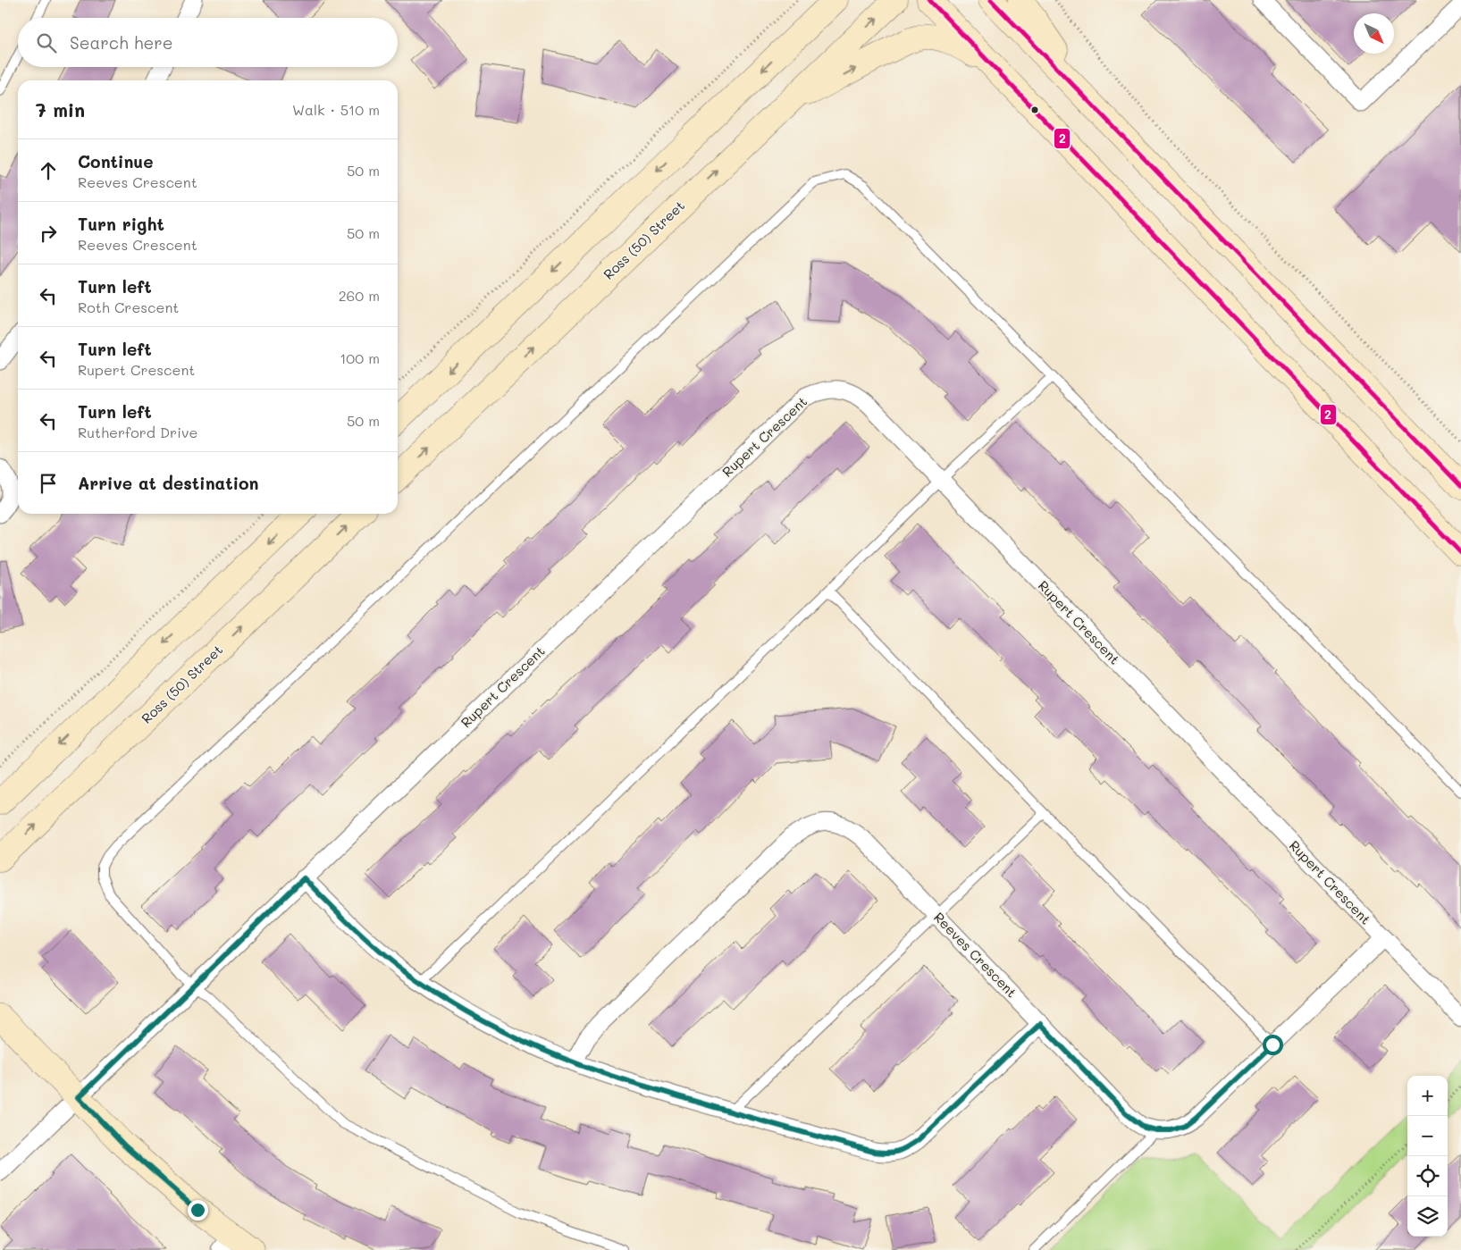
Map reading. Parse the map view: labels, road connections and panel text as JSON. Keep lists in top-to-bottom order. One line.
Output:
{"streets":{"street":["Ross (50) Street","Rupert Crescent","Reeves Crescent"]},"lines":["transit line 2"],"north":"bottom right","page":{"search":"Search here","heading":["7 min","Walk · 510 m"],"list":[["Continue","Reeves Crescent","50 m"],["Turn right","Reeves Crescent","50 m"],["Turn left","Roth Crescent","260 m"],["Turn left","Rupert Crescent","100 m"],["Turn left","Rutherford Drive","50 m"],"Arrive at destination"],"map_buttons":["+","−"]}}
